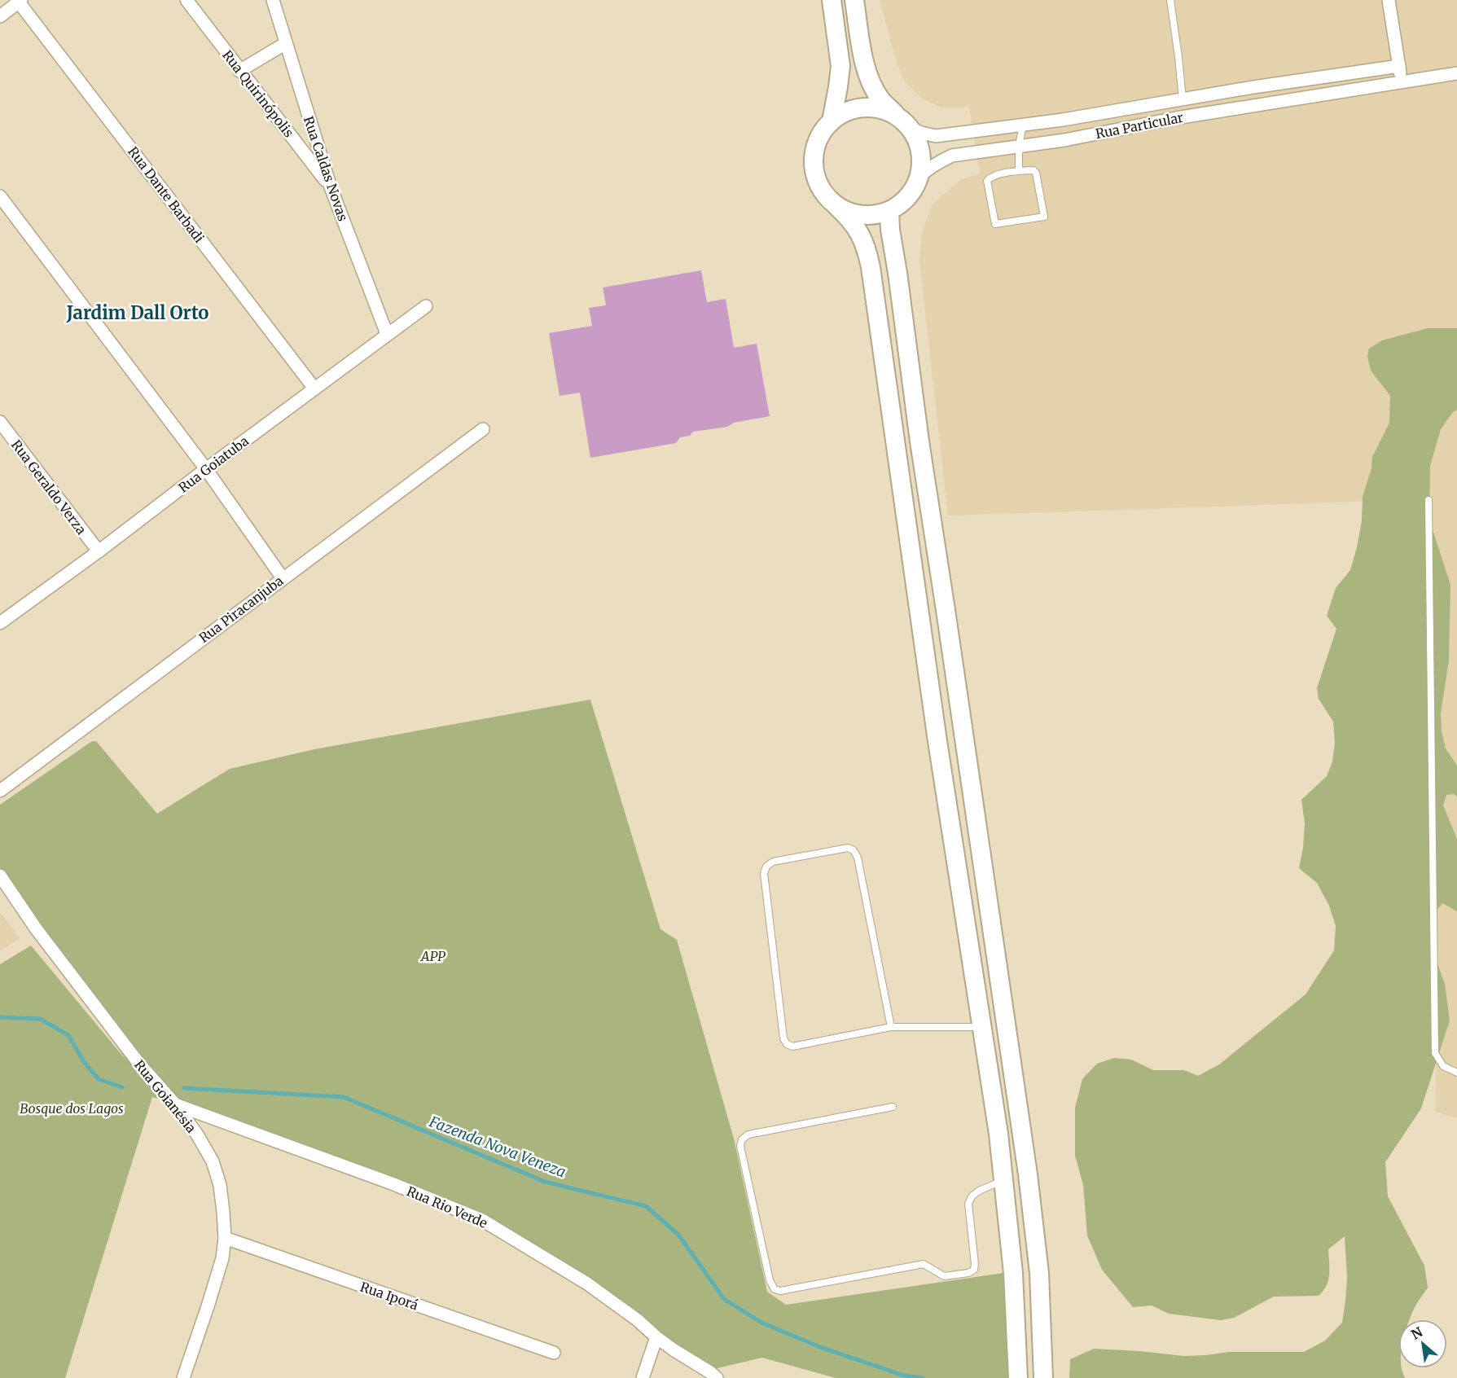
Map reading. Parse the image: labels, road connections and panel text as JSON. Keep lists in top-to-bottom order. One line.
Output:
{"streets":{"street":["Rua Quirinópolis","Rua Particular","Rua Caldas Novas","Rua Dante Barbadi","Rua Goiatuba","Rua Geraldo Verza","Rua Piracanjuba","Rua Goianésia","Rua Rio Verde","Rua Iporá"]},"crossings":[["Rua Quirinópolis","Rua Caldas Novas"],["Rua Caldas Novas","Rua Goiatuba"],["Rua Dante Barbadi","Rua Goiatuba"],["Rua Goiatuba","Rua Geraldo Verza"],["Rua Goianésia","Rua Rio Verde"],["Rua Goianésia","Rua Iporá"]],"districts":["Jardim Dall Orto"],"water":["Fazenda Nova Veneza"],"parks":["APP","Bosque dos Lagos"],"north":"top left"}
